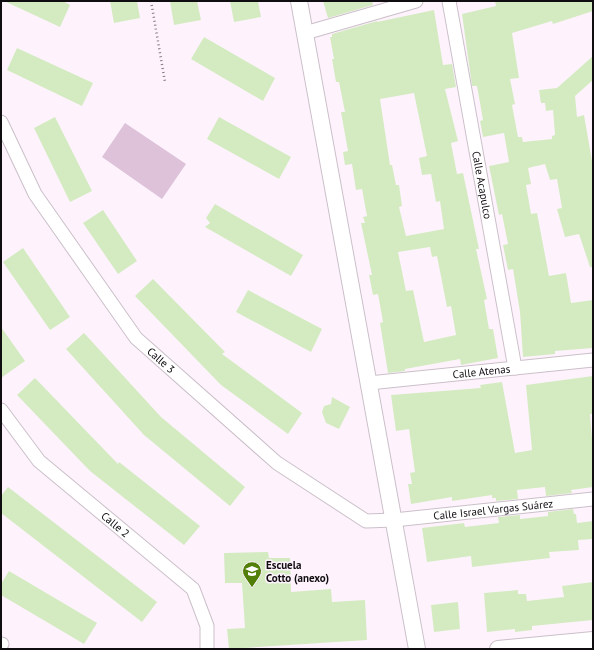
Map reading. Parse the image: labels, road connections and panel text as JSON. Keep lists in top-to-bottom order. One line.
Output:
{"streets":{"street":["Calle Acapulco","Calle 3","Calle Atenas","Calle Israel Vargas Suárez","Calle 2"]},"crossings":[["Calle Acapulco","Calle Atenas"],["Calle 3","Calle Israel Vargas Suárez"]],"places":{"school or university":["Escuela Cotto (anexo)"]}}
